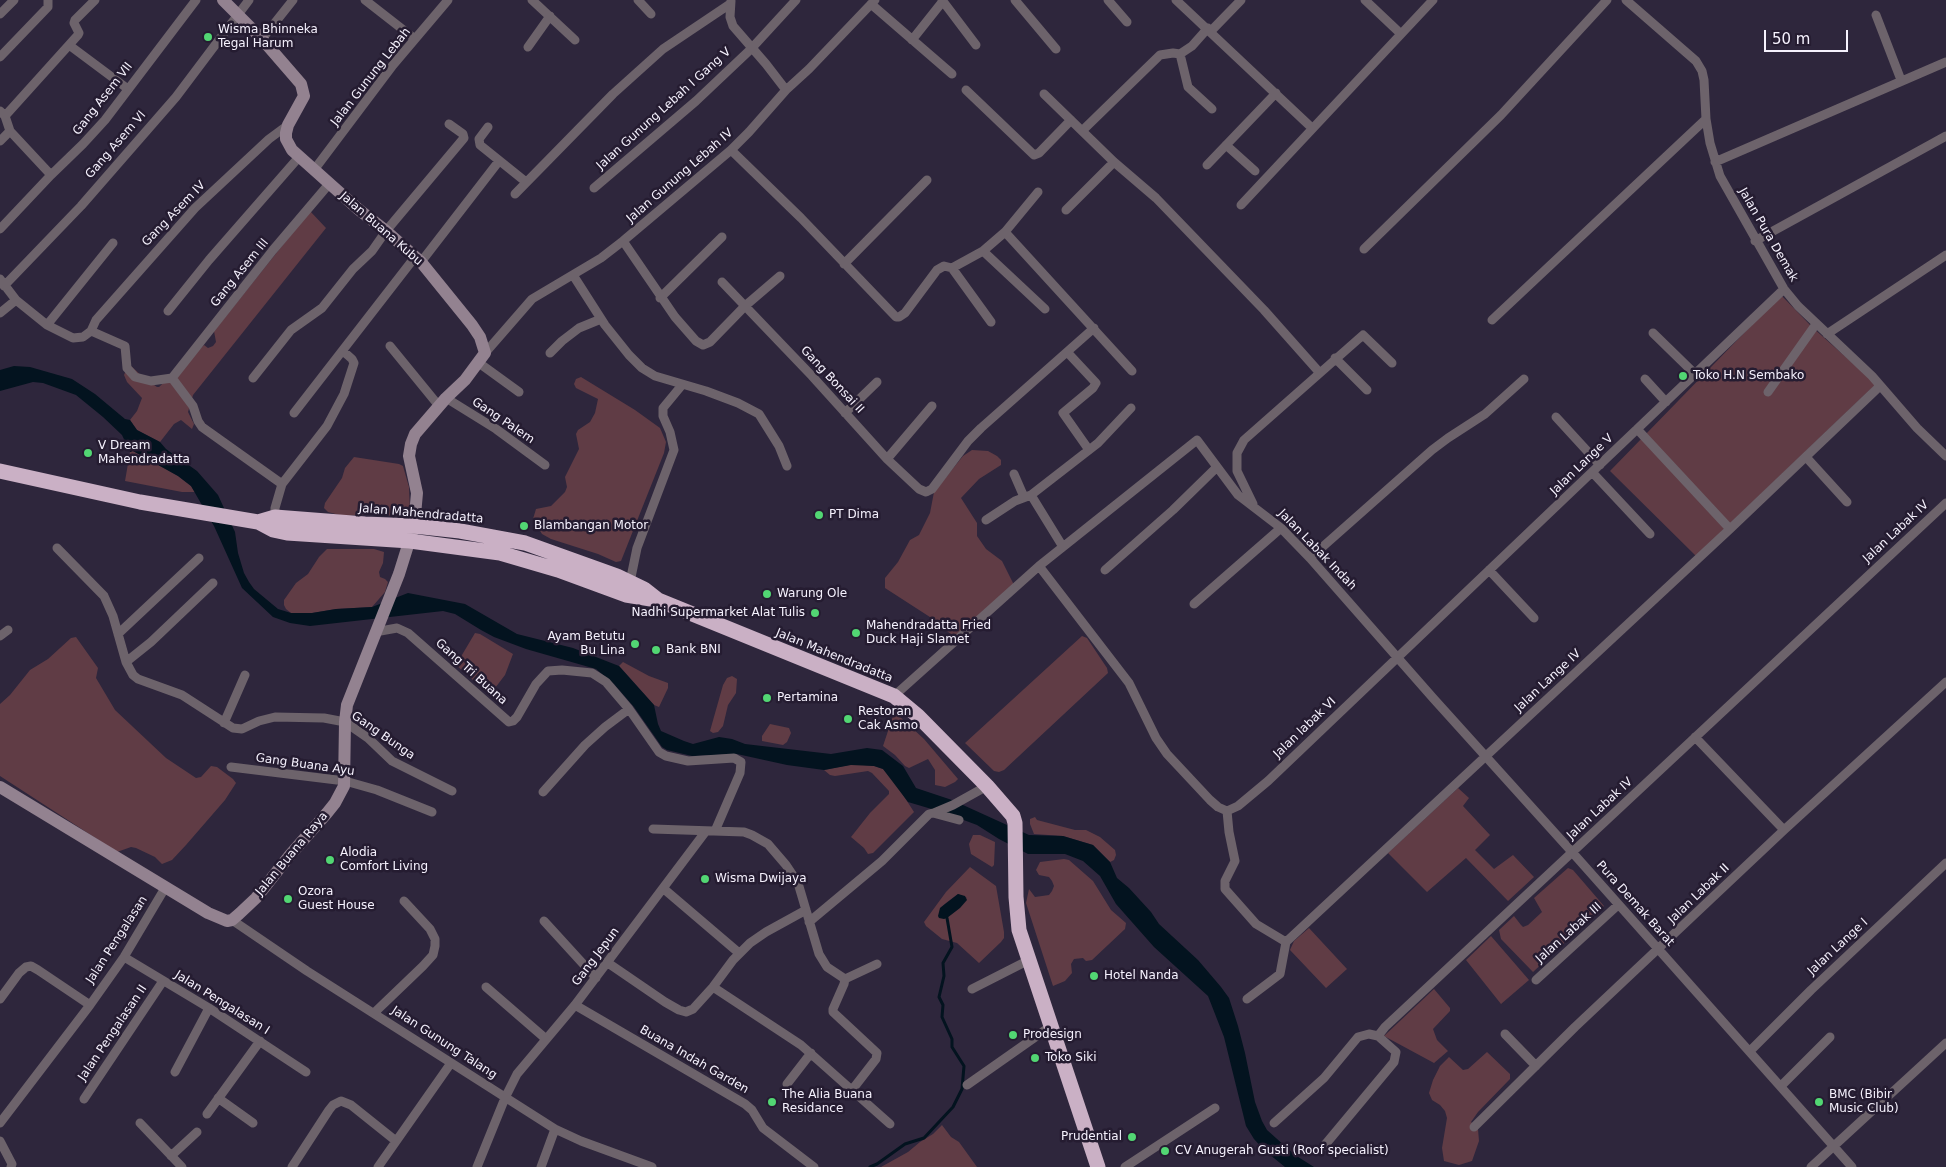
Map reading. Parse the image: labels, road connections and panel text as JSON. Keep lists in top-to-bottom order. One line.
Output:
{"streets":{"highway":["Jalan Mahendradatta"],"street":["Jalan Gunung Lebah","Gang Asem VII","Jalan Gunung Lebah I Gang V","Gang Asem VI","Jalan Gunung Lebah IV","Gang Asem IV","Jalan Buana Kubu","Jalan Pura Demak","Gang Asem III","Gang Bonsai II","Gang Palem","Jalan Lange V","Jalan Labak IV","Jalan Labak Indah","Gang Tri Buana","Jalan Lange IV","Jalan labak VI","Gang Bunga","Gang Buana Ayu","Jalan Buana Raya","Jalan Labak II","Pura Demak Barat","Jalan Labak III","Jalan Pengalasan","Jalan Lange I","Gang Jepun","Jalan Pengalasan I","Jalan Pengalasan II","Jalan Gunung Talang","Buana Indah Garden"]},"crossings":[["Jalan Gunung Lebah","Jalan Buana Kubu"],["Jalan Gunung Lebah IV","Jalan Buana Kubu"],["Gang Asem IV","Jalan Buana Kubu"],["Jalan Buana Kubu","Gang Asem III"],["Jalan Pura Demak","Jalan Lange V"],["Jalan Pura Demak","Jalan Lange IV"],["Jalan Lange V","Jalan Labak Indah"],["Jalan Lange V","Jalan labak VI"],["Jalan Lange V","Pura Demak Barat"],["Jalan Mahendradatta","Jalan Buana Raya"],["Jalan Labak IV","Pura Demak Barat"],["Jalan Labak Indah","Jalan labak VI"],["Jalan Labak Indah","Pura Demak Barat"],["Gang Tri Buana","Jalan Buana Raya"],["Gang Tri Buana","Gang Jepun"],["Jalan Lange IV","Pura Demak Barat"],["Jalan labak VI","Pura Demak Barat"],["Gang Bunga","Jalan Buana Raya"],["Gang Buana Ayu","Jalan Buana Raya"],["Jalan Buana Raya","Jalan Gunung Talang"],["Jalan Labak II","Pura Demak Barat"],["Pura Demak Barat","Jalan Labak III"],["Pura Demak Barat","Jalan Lange I"],["Jalan Pengalasan","Jalan Pengalasan I"],["Gang Jepun","Jalan Gunung Talang"],["Gang Jepun","Buana Indah Garden"],["Jalan Pengalasan I","Jalan Pengalasan II"]],"places":["Wisma Bhinneka Tegal Harum","Toko H.N Sembako","V Dream Mahendradatta","PT Dima","Blambangan Motor","Warung Ole","Nadhi Supermarket Alat Tulis","Mahendradatta Fried Duck Haji Slamet","Ayam Betutu Bu Lina","Bank BNI","Pertamina","Restoran Cak Asmo","Alodia Comfort Living","Wisma Dwijaya","Ozora Guest House","Hotel Nanda","Prodesign","Toko Siki","The Alia Buana Residance","BMC (Bibir Music Club)","Prudential","CV Anugerah Gusti (Roof specialist)"],"scale_bar":"50 m"}
